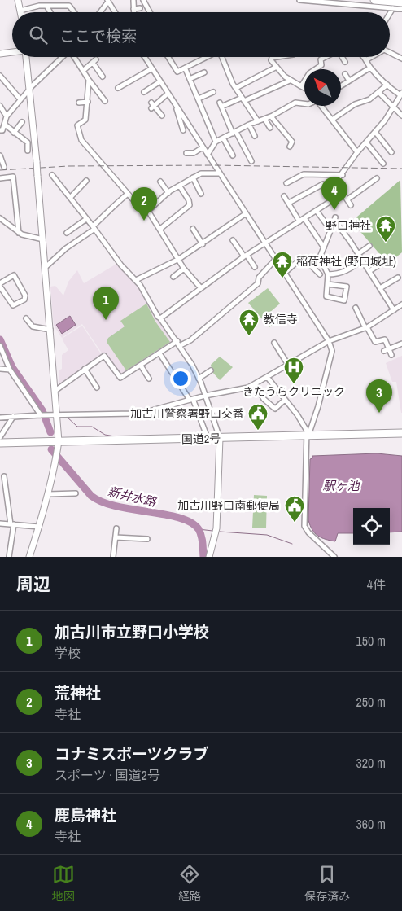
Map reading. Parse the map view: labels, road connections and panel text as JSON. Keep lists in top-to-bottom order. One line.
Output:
{"streets":{"highway":["国道2号"]},"water":["駅ヶ池","新井水路"],"places":{"temple":["野口神社","稲荷神社 (野口城址)","教信寺"],"hospital":["きたうらクリニック"],"public building":["加古川警察署野口交番","加古川野口南郵便局"]},"north":"top left","page":{"search":"ここで検索","pins":["4","2","1","3"],"heading":["周辺","4件"],"list":[{"mark":"1","name":"加古川市立野口小学校","note":"学校","value":"150 m"},{"mark":"2","name":"荒神社","note":"寺社","value":"250 m"},{"mark":"3","name":"コナミスポーツクラブ","note":"スポーツ · 国道2号","value":"320 m"},{"mark":"4","name":"鹿島神社","note":"寺社","value":"360 m"}],"nav":["地図","経路","保存済み"]}}
